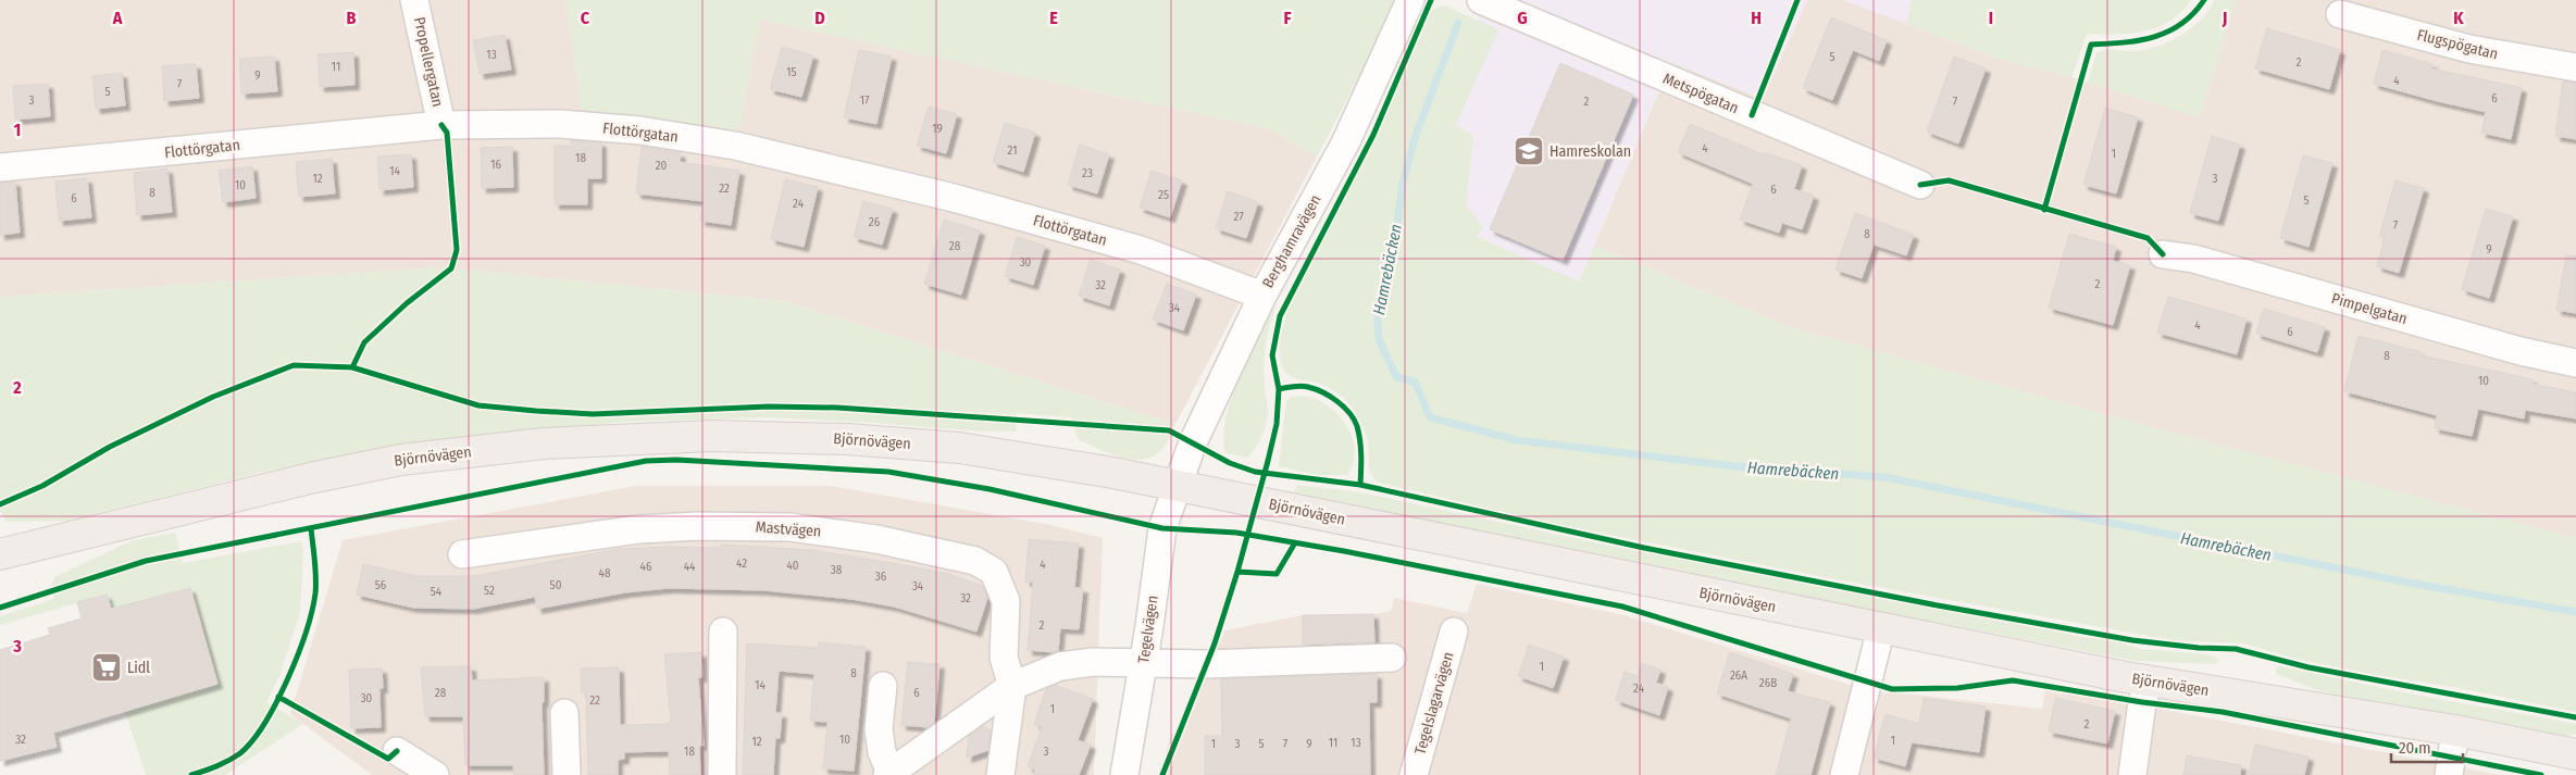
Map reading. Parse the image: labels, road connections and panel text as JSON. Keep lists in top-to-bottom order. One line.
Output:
{"streets":{"main road":["Björnövägen"],"street":["Flugspögatan","Propellergatan","Metspögatan","Flottörgatan","Berghamravägen","Pimpelgatan","Mastvägen","Tegelvägen","Tegelslagarvägen"]},"crossings":[["Propellergatan","Flottörgatan"],["Flottörgatan","Berghamravägen"],["Berghamravägen","Björnövägen"],["Berghamravägen","Tegelvägen"],["Björnövägen","Tegelvägen"]],"water":["Hamrebäcken"],"places":{"school or university":["Hamreskolan"],"supermarket":["Lidl"]},"house_numbers":["13","5","2","11","15","9","4","7","5","6","3","17","2","7","19","4","21","1","18","16","20","14","23","12","3","10","22","6","8","25","6","5","24","27","26","7","8","28","9","30","2","32","34","4","6","8","10","42","4","40","46","44","38","48","36","56","50","34","52","54","32","2","1","8","26A","26B","14","24","28","6","30","22","1","2","32","10","1","12","11","13","1","3","5","7","9","18","3"],"scale_bar":"20 m","grid":{"columns":["A","B","C","D","E","F","G","H","I","J","K"],"rows":["1","2","3"]}}
